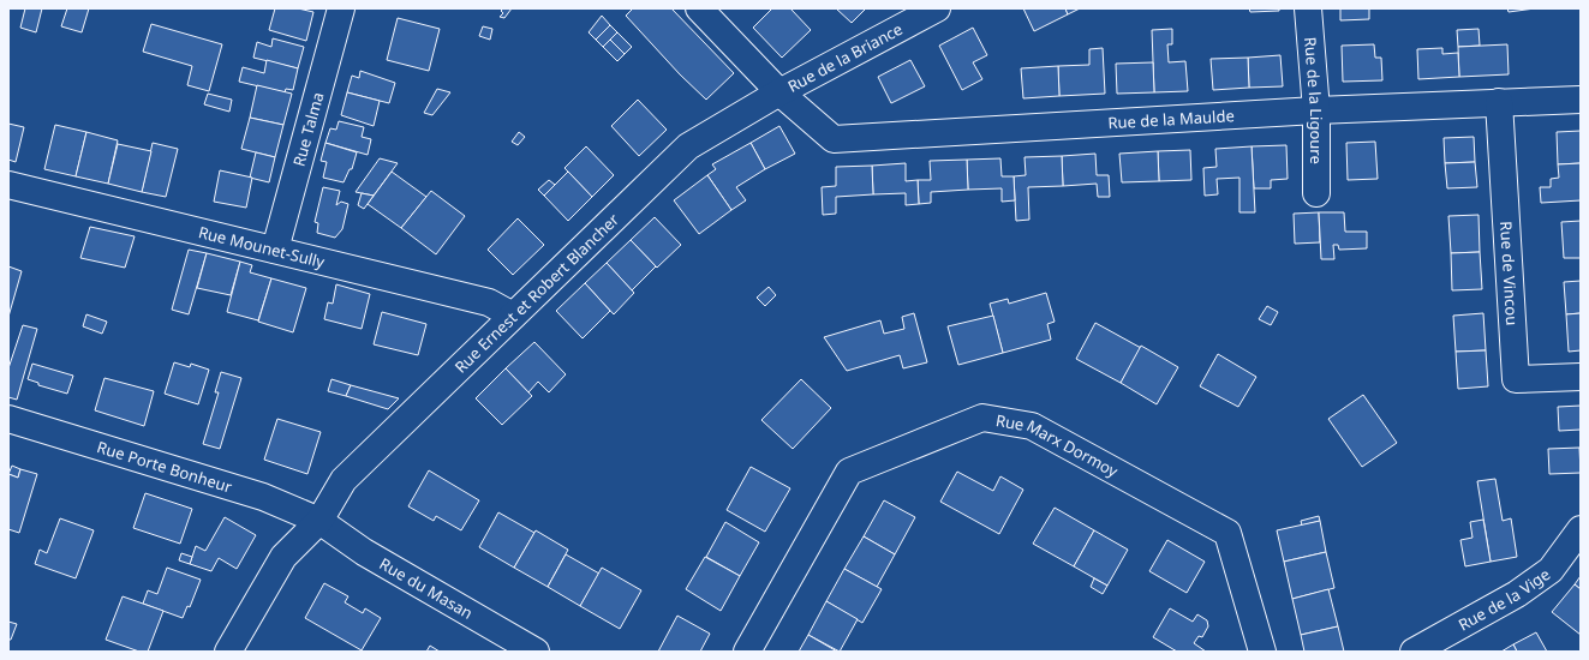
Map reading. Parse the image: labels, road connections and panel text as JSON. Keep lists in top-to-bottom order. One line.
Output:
{"streets":{"street":["Rue de la Briance","Rue de la Ligoure","Rue de la Maulde","Rue Talma","Rue Mounet-Sully","Rue de Vincou","Rue Ernest et Robert Blancher","Rue Marx Dormoy","Rue Porte Bonheur","Rue du Masan","Rue de la Vige"]},"crossings":[["Rue de la Briance","Rue de la Maulde"],["Rue de la Briance","Rue Ernest et Robert Blancher"],["Rue de la Ligoure","Rue de la Maulde"],["Rue de la Maulde","Rue de Vincou"],["Rue de la Maulde","Rue Ernest et Robert Blancher"],["Rue Talma","Rue Mounet-Sully"],["Rue Mounet-Sully","Rue Ernest et Robert Blancher"],["Rue Ernest et Robert Blancher","Rue Porte Bonheur"],["Rue Ernest et Robert Blancher","Rue du Masan"],["Rue Porte Bonheur","Rue du Masan"]]}
